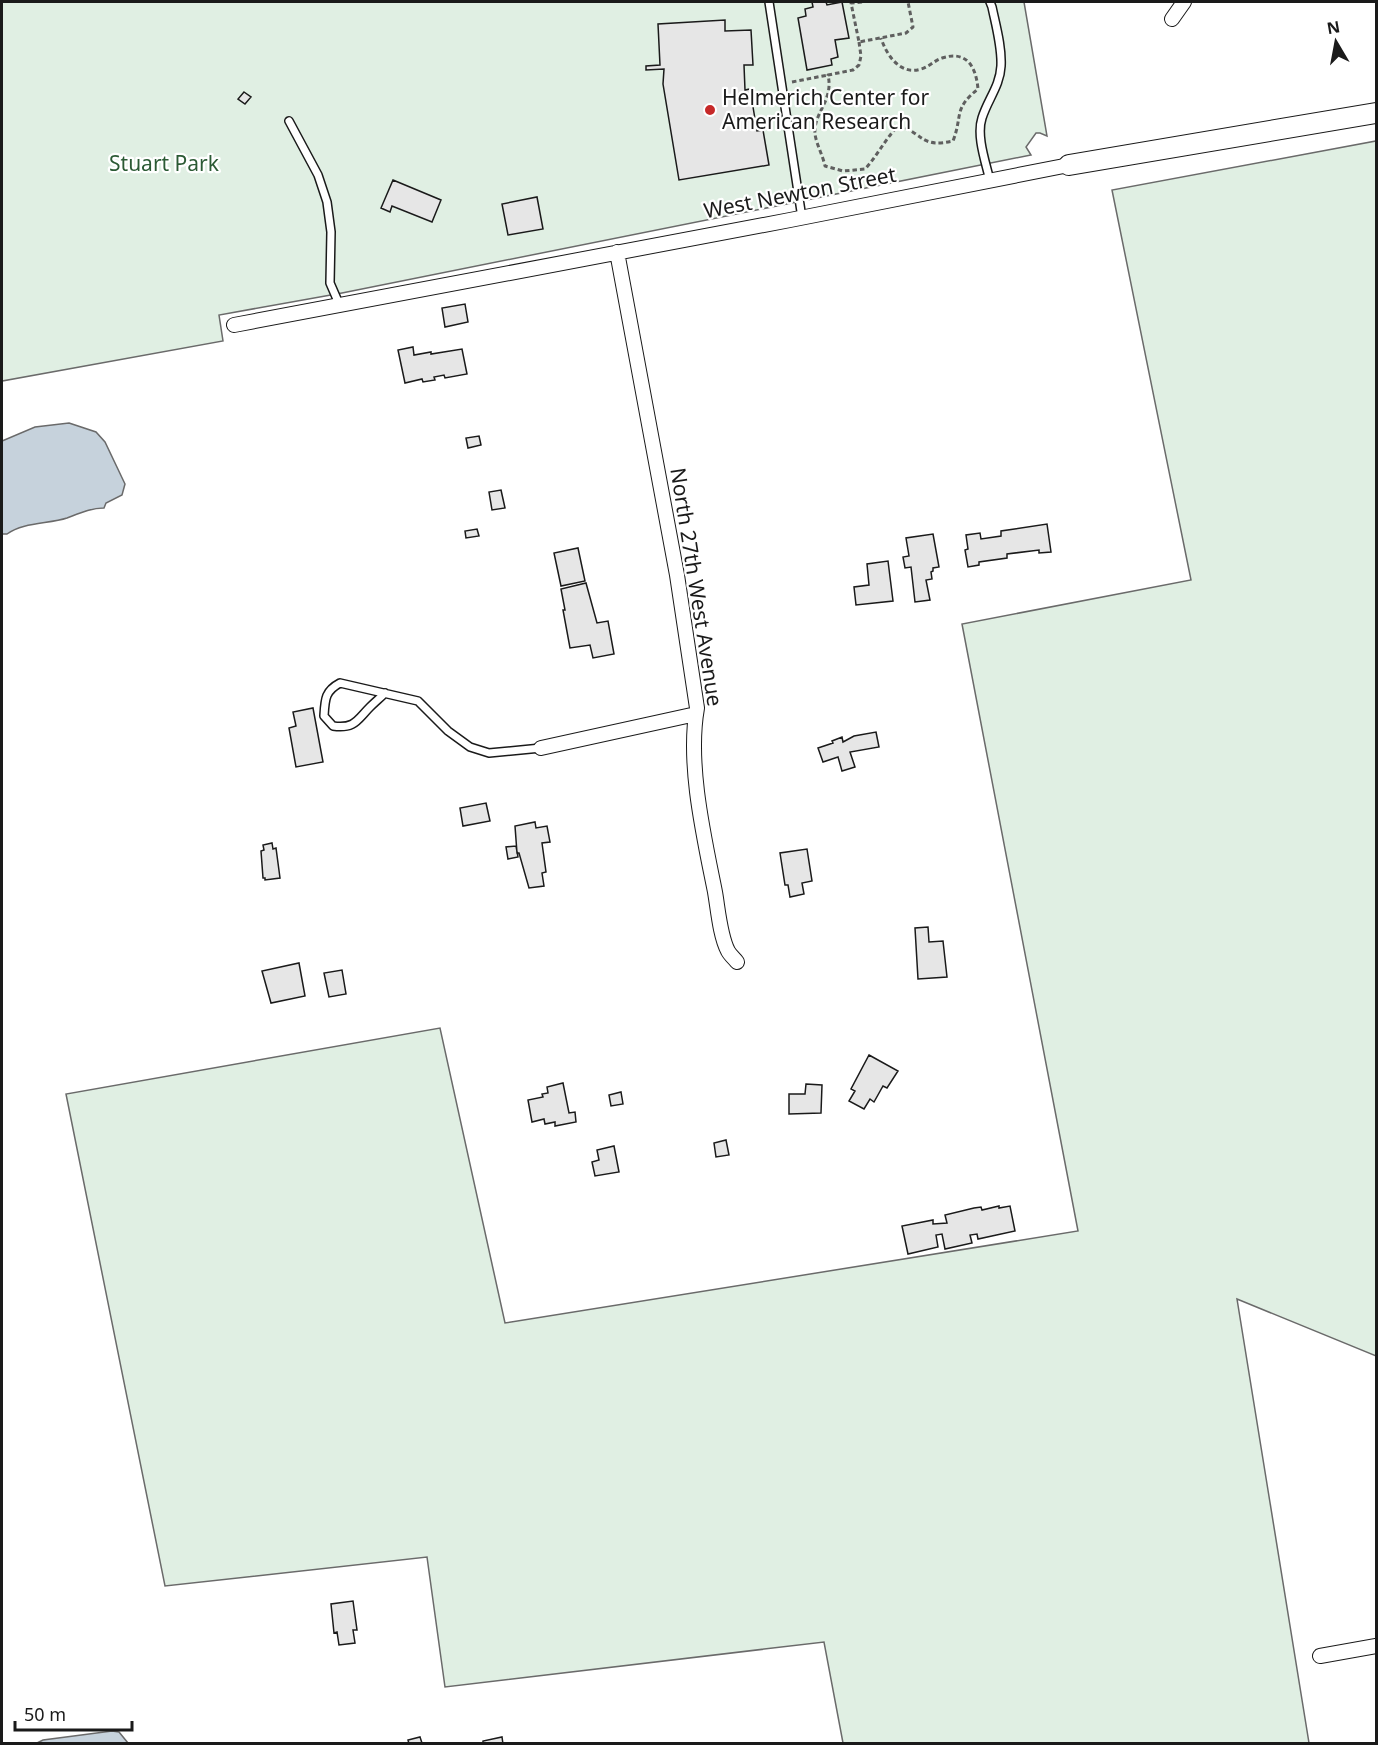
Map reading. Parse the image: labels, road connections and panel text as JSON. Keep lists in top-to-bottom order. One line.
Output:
{"streets":{"street":["West Newton Street","North 27th West Avenue"]},"crossings":[["West Newton Street","North 27th West Avenue"]],"parks":["Stuart Park"],"places":["Helmerich Center for American Research"],"scale_bar":"50 m","north":"top"}
